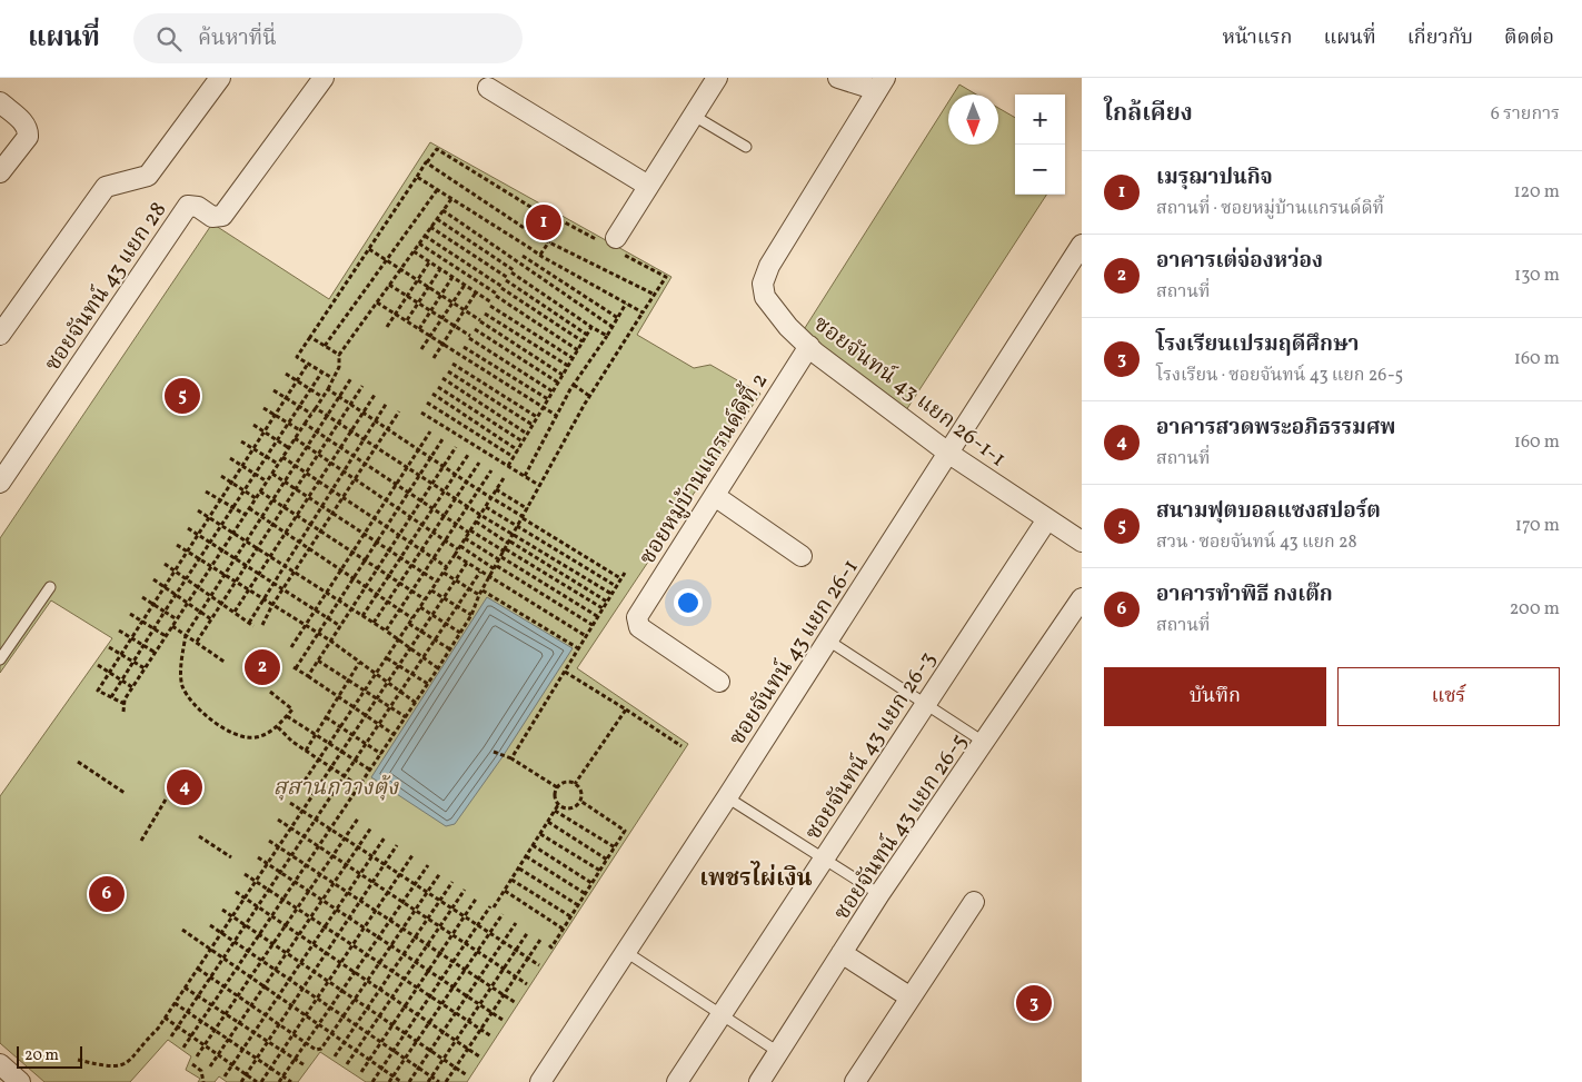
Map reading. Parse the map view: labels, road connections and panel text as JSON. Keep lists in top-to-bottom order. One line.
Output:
{"streets":{"street":["ซอยจันทน์ 43 แยก 28","ซอยจันทน์ 43 แยก 26-1-1","ซอยหมู่บ้านแกรนด์ดิที้ 2","ซอยจันทน์ 43 แยก 26-1","ซอยจันทน์ 43 แยก 26-3","ซอยจันทน์ 43 แยก 26-5"]},"crossings":[["ซอยจันทน์ 43 แยก 26-1-1","ซอยหมู่บ้านแกรนด์ดิที้ 2"],["ซอยจันทน์ 43 แยก 26-1-1","ซอยจันทน์ 43 แยก 26-1"],["ซอยจันทน์ 43 แยก 26-1-1","ซอยจันทน์ 43 แยก 26-3"]],"districts":["เพชรไผ่เงิน"],"parks":["สุสานกวางตุ้ง"],"scale_bar":"20 m","north":"bottom","page":{"header":"แผนที่","search":"ค้นหาที่นี่","nav":["หน้าแรก","แผนที่","เกี่ยวกับ","ติดต่อ"],"heading":["ใกล้เคียง","6 รายการ"],"map_buttons":["+","−"],"list":[{"mark":"1","name":"เมรุฌาปนกิจ","note":"สถานที่ · ซอยหมู่บ้านแกรนด์ดิที้","value":"120 m"},{"mark":"2","name":"อาคารเต่จ่องหว่อง","note":"สถานที่","value":"130 m"},{"mark":"3","name":"โรงเรียนเปรมฤดีศึกษา","note":"โรงเรียน · ซอยจันทน์ 43 แยก 26-5","value":"160 m"},{"mark":"4","name":"อาคารสวดพระอภิธรรมศพ","note":"สถานที่","value":"160 m"},{"mark":"5","name":"สนามฟุตบอลแซงสปอร์ต","note":"สวน · ซอยจันทน์ 43 แยก 28","value":"170 m"},{"mark":"6","name":"อาคารทำพิธี กงเต๊ก","note":"สถานที่","value":"200 m"}],"pins":["1","5","2","4","6","3"],"buttons":["บันทึก","แชร์"],"scale":"20 m"}}
